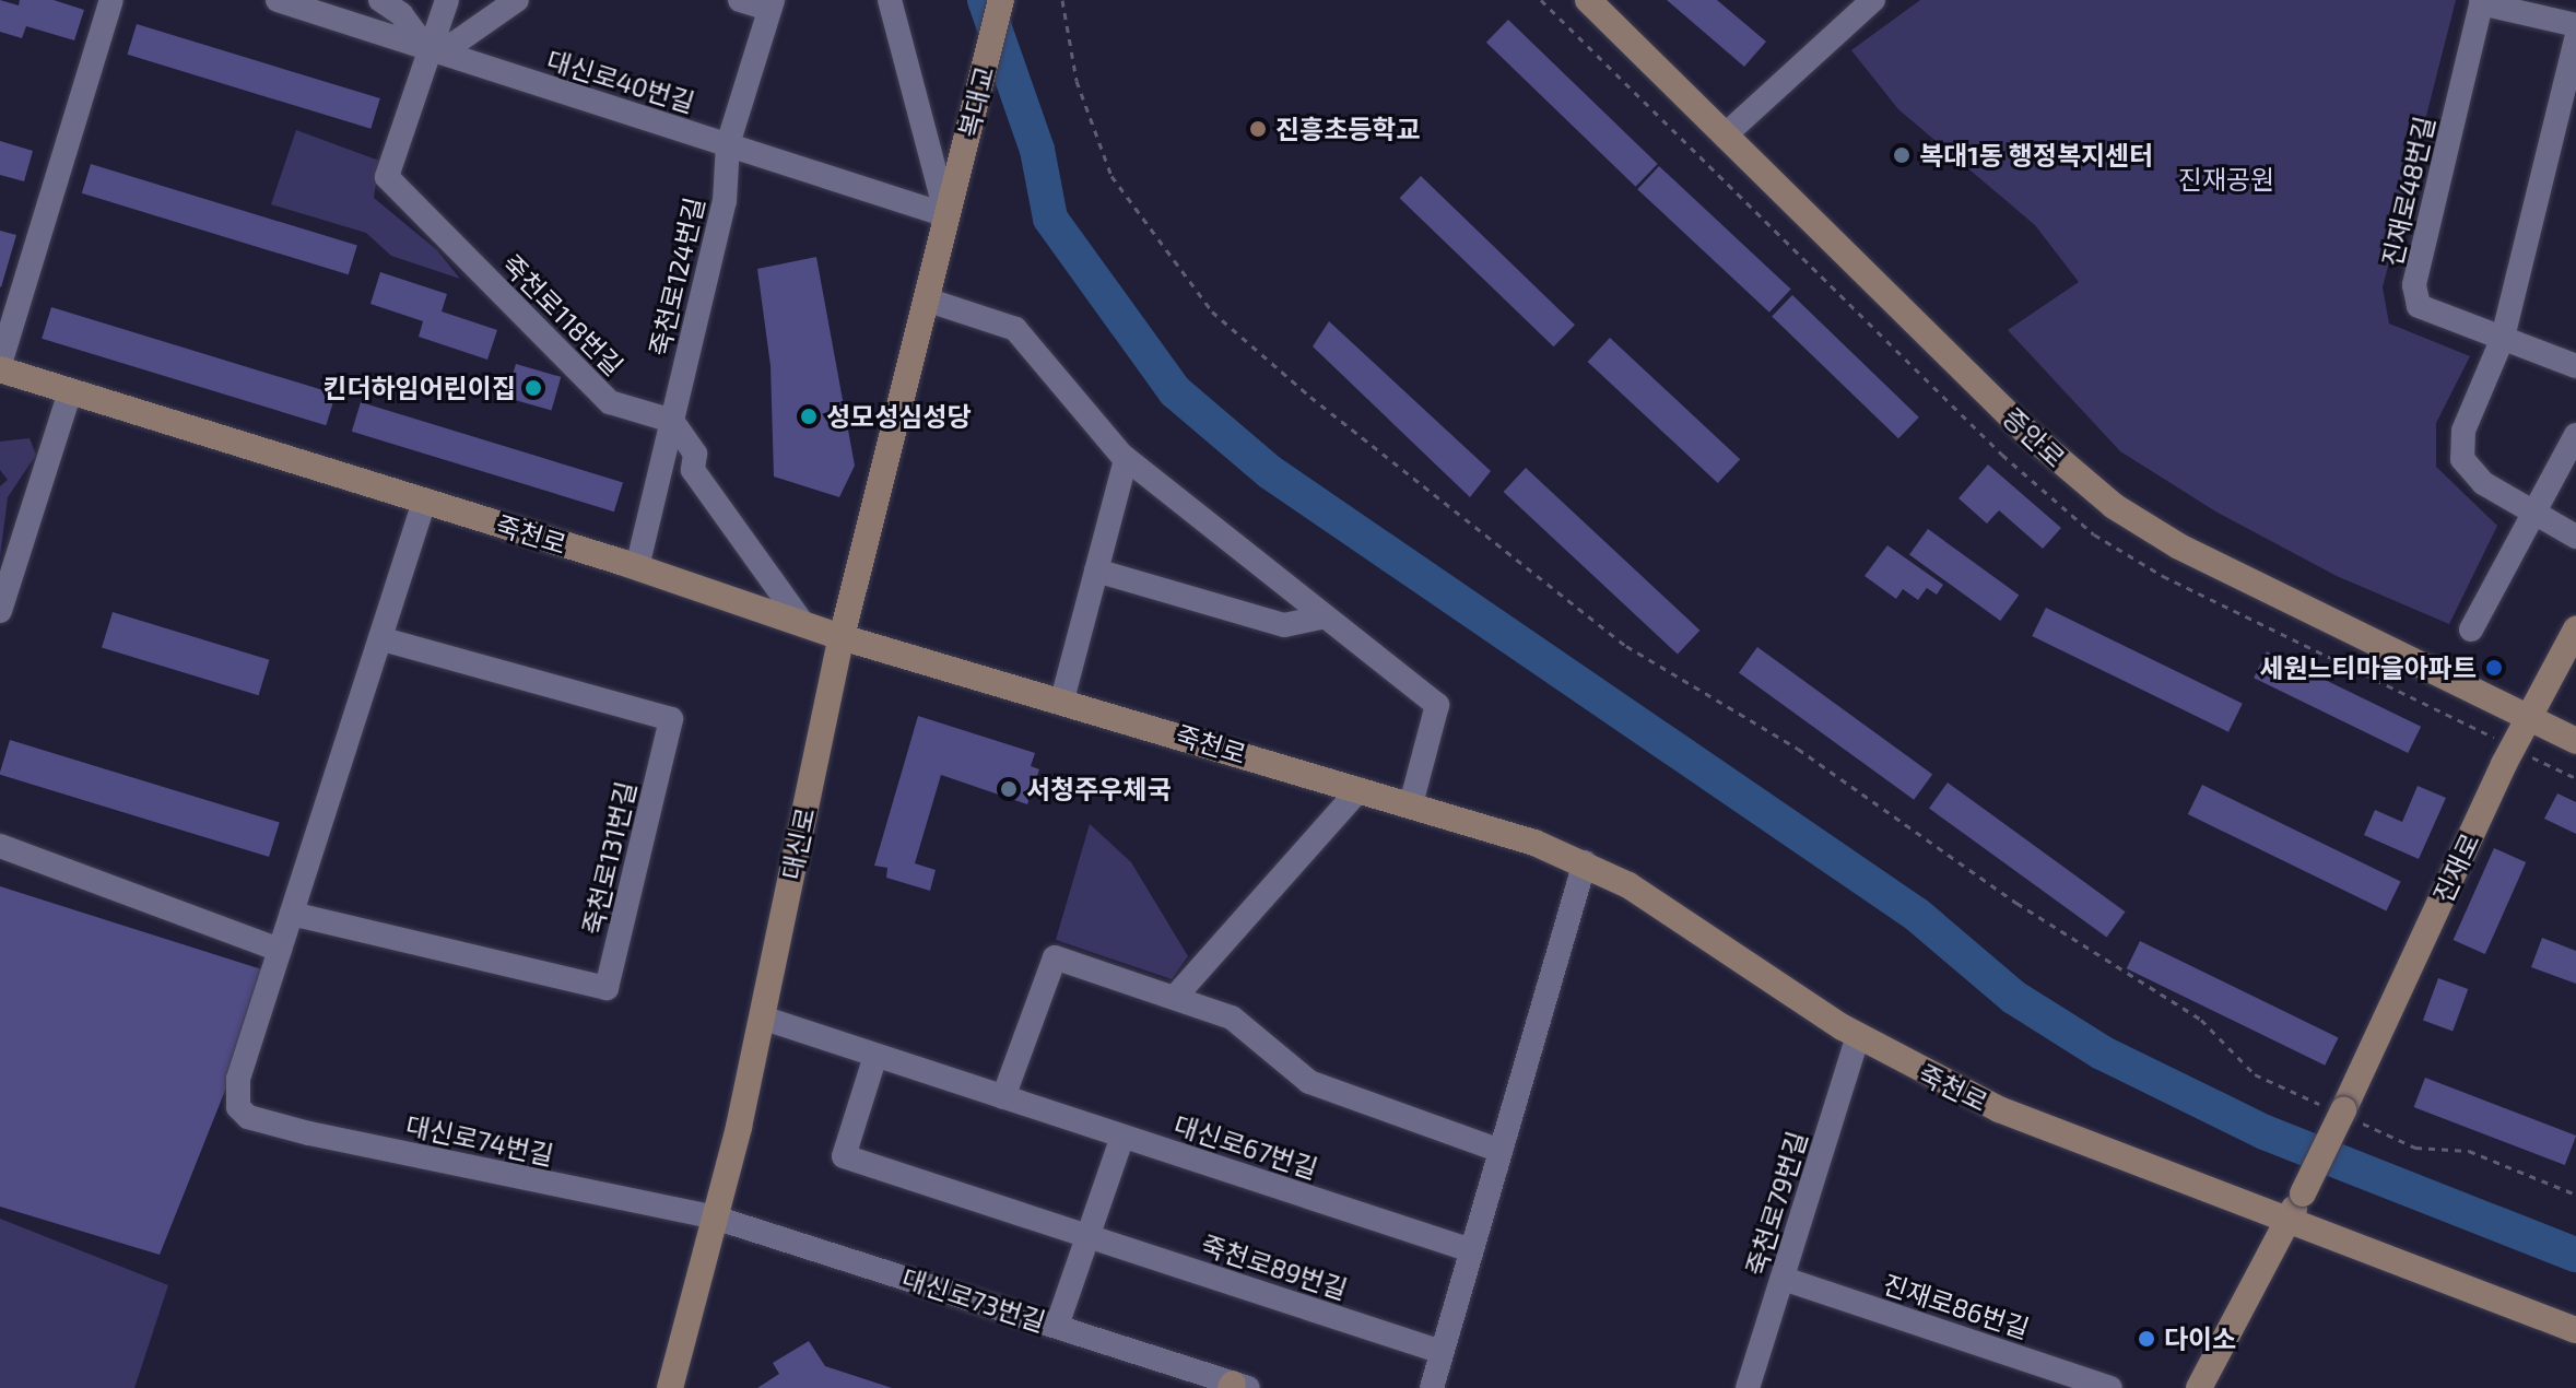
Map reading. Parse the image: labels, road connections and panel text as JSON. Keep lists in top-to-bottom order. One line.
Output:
{"streets":{"street":["대신로40번길","복대교","진재로48번길","죽천로124번길","죽천로118번길","증안로","죽천로","대신로","죽천로131번길","진재로","대신로74번길","대신로67번길","죽천로79번길","죽천로89번길","대신로73번길","진재로86번길"]},"crossings":[["대신로40번길","복대교"],["대신로40번길","죽천로124번길"],["대신로40번길","죽천로118번길"],["대신로40번길","대신로"],["복대교","대신로"],["죽천로124번길","죽천로118번길"],["죽천로124번길","죽천로"],["증안로","진재로"],["죽천로","대신로"],["죽천로","진재로"],["죽천로","죽천로79번길"],["대신로","대신로74번길"],["대신로","대신로67번길"],["대신로","대신로73번길"],["대신로74번길","대신로73번길"],["죽천로79번길","진재로86번길"]],"parks":["진재공원"],"places":["진흥초등학교","복대1동 행정복지센터","킨더하임어린이집","성모성심성당","세원느티마을아파트","서청주우체국","다이소"]}
